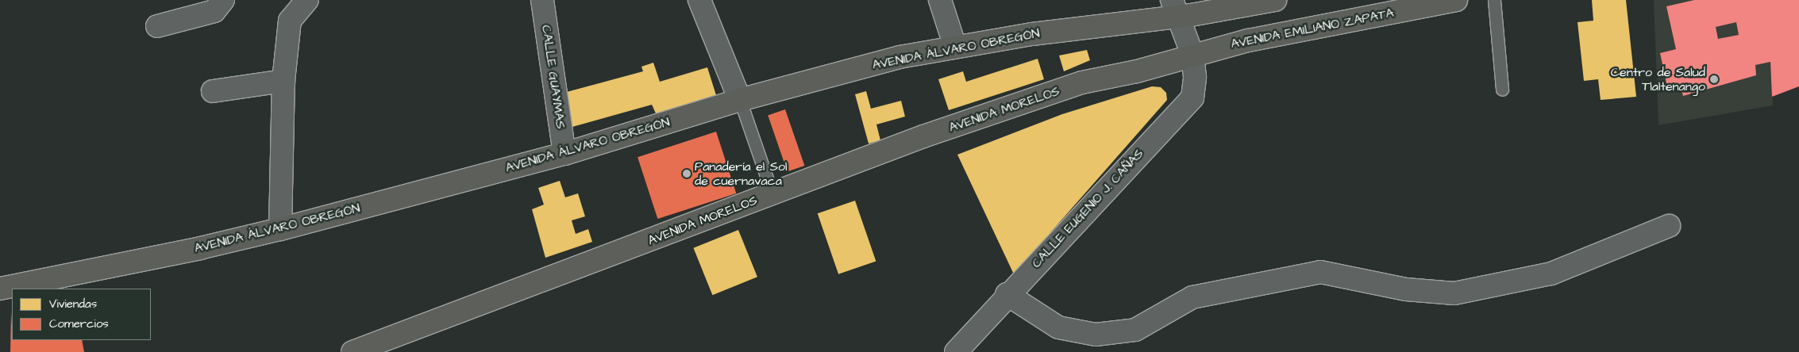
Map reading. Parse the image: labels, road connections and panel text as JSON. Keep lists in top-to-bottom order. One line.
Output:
{"streets":{"main road":["AVENIDA EMILIANO ZAPATA","AVENIDA ÁLVARO OBREGÓN","AVENIDA MORELOS"],"street":["CALLE GUAYMAS","CALLE EUGENIO J. CAÑAS"]},"crossings":[["AVENIDA EMILIANO ZAPATA","AVENIDA MORELOS"],["AVENIDA EMILIANO ZAPATA","CALLE EUGENIO J. CAÑAS"],["AVENIDA ÁLVARO OBREGÓN","CALLE GUAYMAS"],["AVENIDA ÁLVARO OBREGÓN","CALLE EUGENIO J. CAÑAS"],["AVENIDA MORELOS","CALLE EUGENIO J. CAÑAS"]],"places":["Centro de Salud Tlaltenango","Panadería el Sol de cuernavaca"],"legend":["Viviendas","Comercios"]}
